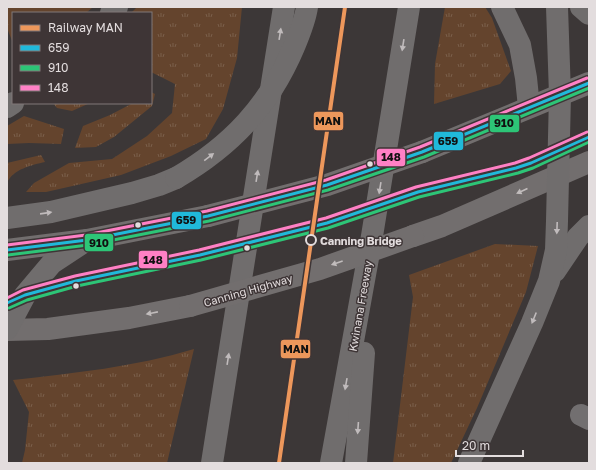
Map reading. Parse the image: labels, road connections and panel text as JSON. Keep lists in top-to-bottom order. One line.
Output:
{"streets":{"highway":["Canning Highway","Kwinana Freeway"]},"places":["Canning Bridge"],"lines":["rail line MAN","transit line 148","transit line 659","transit line 910"],"legend":["Railway MAN","659","910","148"],"scale_bar":"20 m"}
